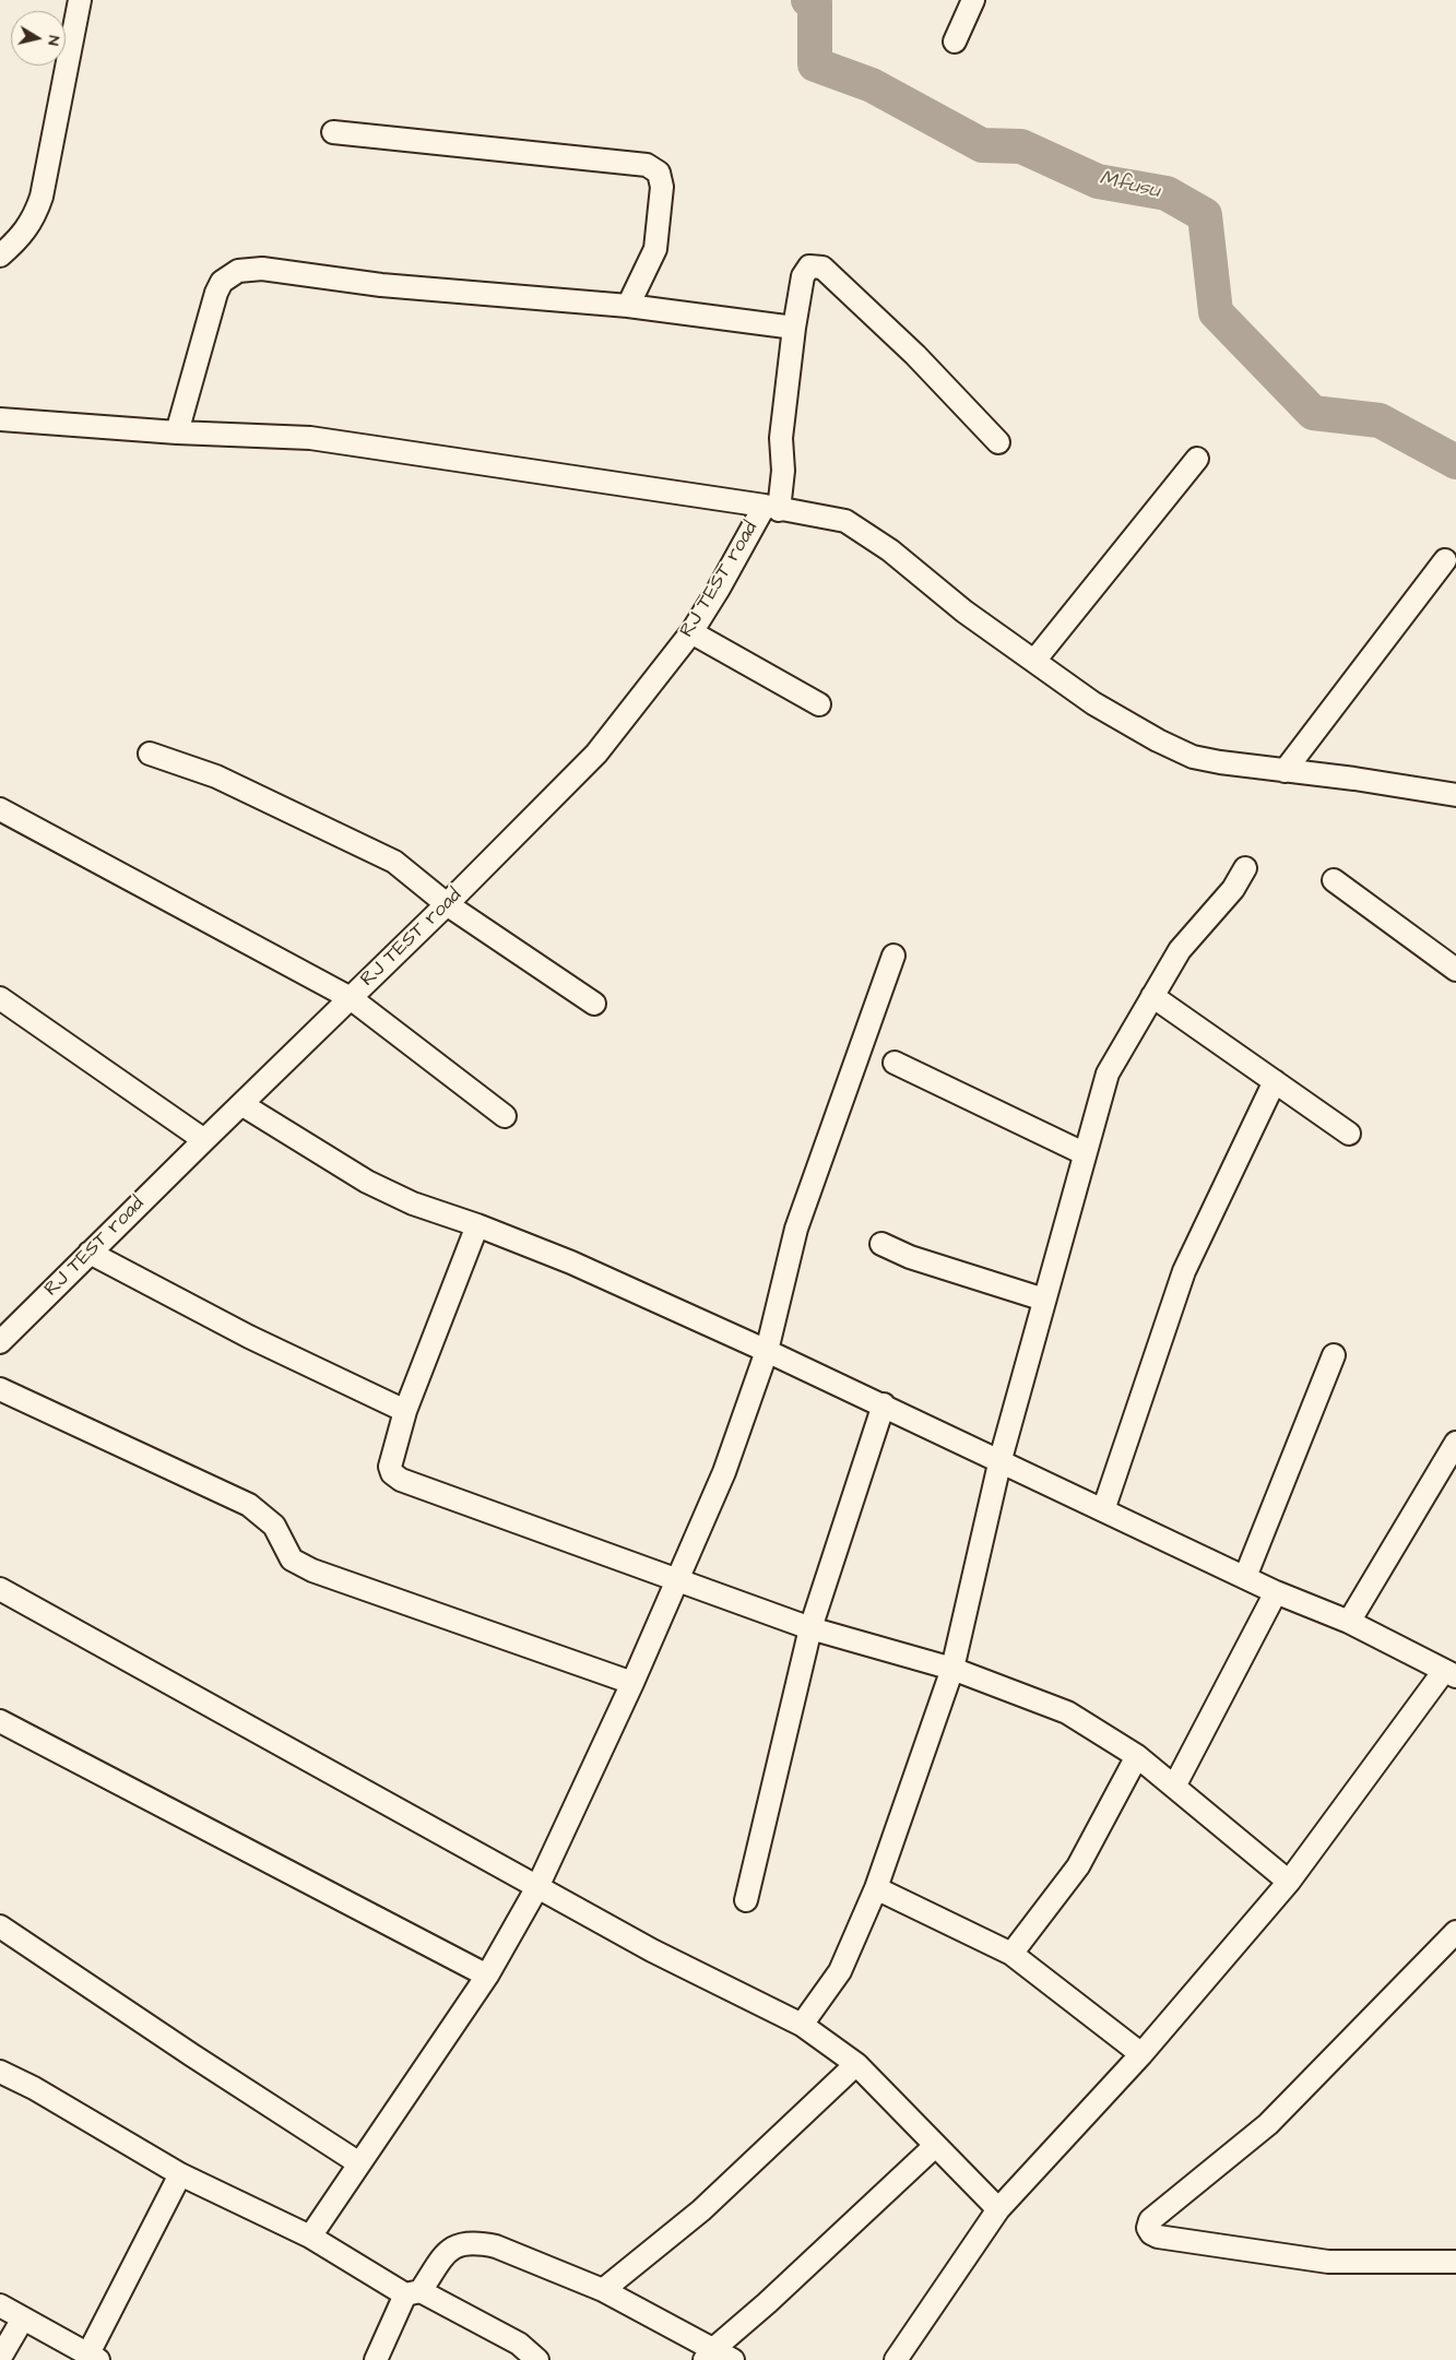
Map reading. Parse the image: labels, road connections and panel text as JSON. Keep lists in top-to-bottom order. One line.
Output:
{"streets":{"street":["RJ TEST road"]},"water":["Mfusu"],"north":"right"}
